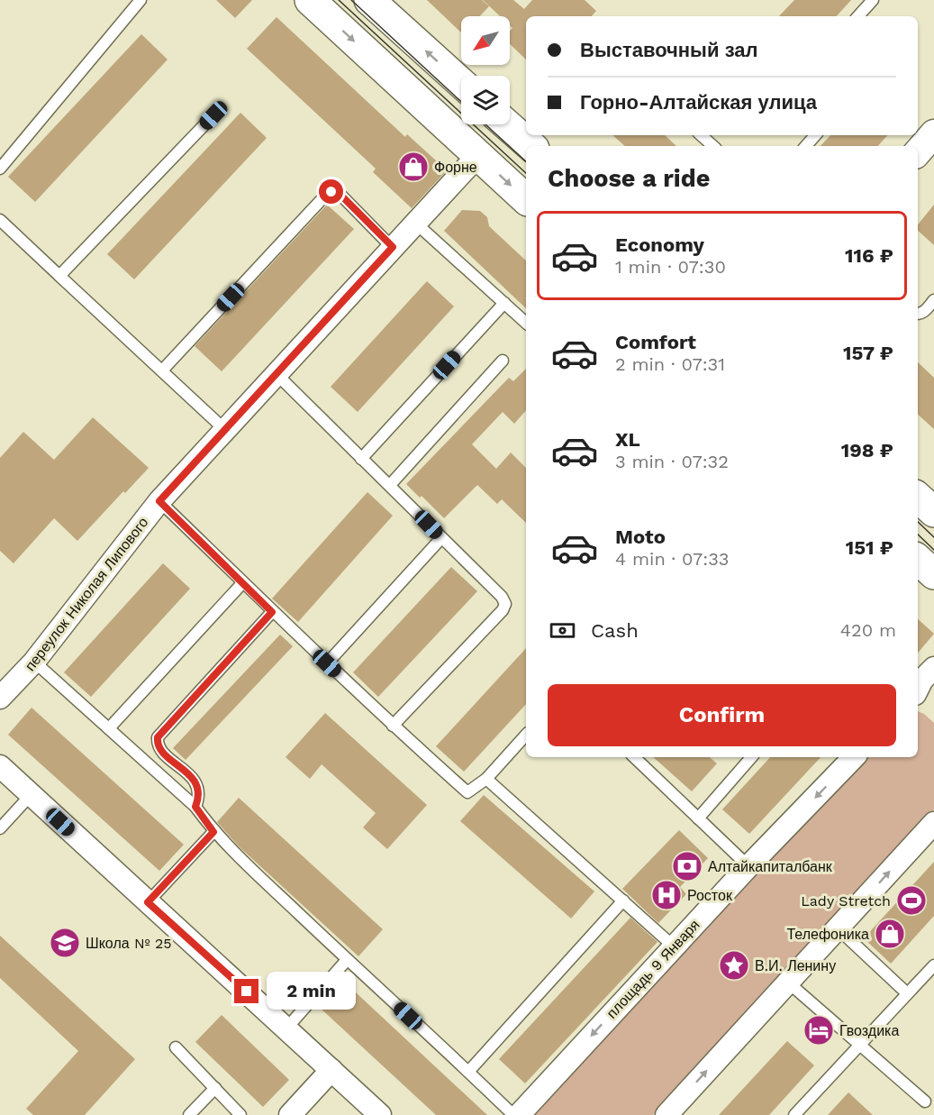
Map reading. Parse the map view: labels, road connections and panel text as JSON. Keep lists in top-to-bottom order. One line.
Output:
{"streets":{"street":["переулок Николая Липового","площадь 9 Января"]},"places":{"shop":["Форне","Телефоника"],"bank":["Алтайкапиталбанк"],"hospital":["Росток"],"sports":["Lady Stretch"],"school or university":["Школа № 25"],"place":["В.И. Ленину"],"hotel":["Гвоздика"]},"north":"bottom left","page":{"banner":["Выставочный зал","Горно-Алтайская улица"],"heading":"Choose a ride","list":[{"name":"Economy","note":"1 min · 07:30","value":"116 ₽"},{"name":"Comfort","note":"2 min · 07:31","value":"157 ₽"},{"name":"XL","note":"3 min · 07:32","value":"198 ₽"},{"name":"Moto","note":"4 min · 07:33","value":"151 ₽"}],"pay":["Cash","420 m"],"buttons":"Confirm","bubble":"2 min"}}
